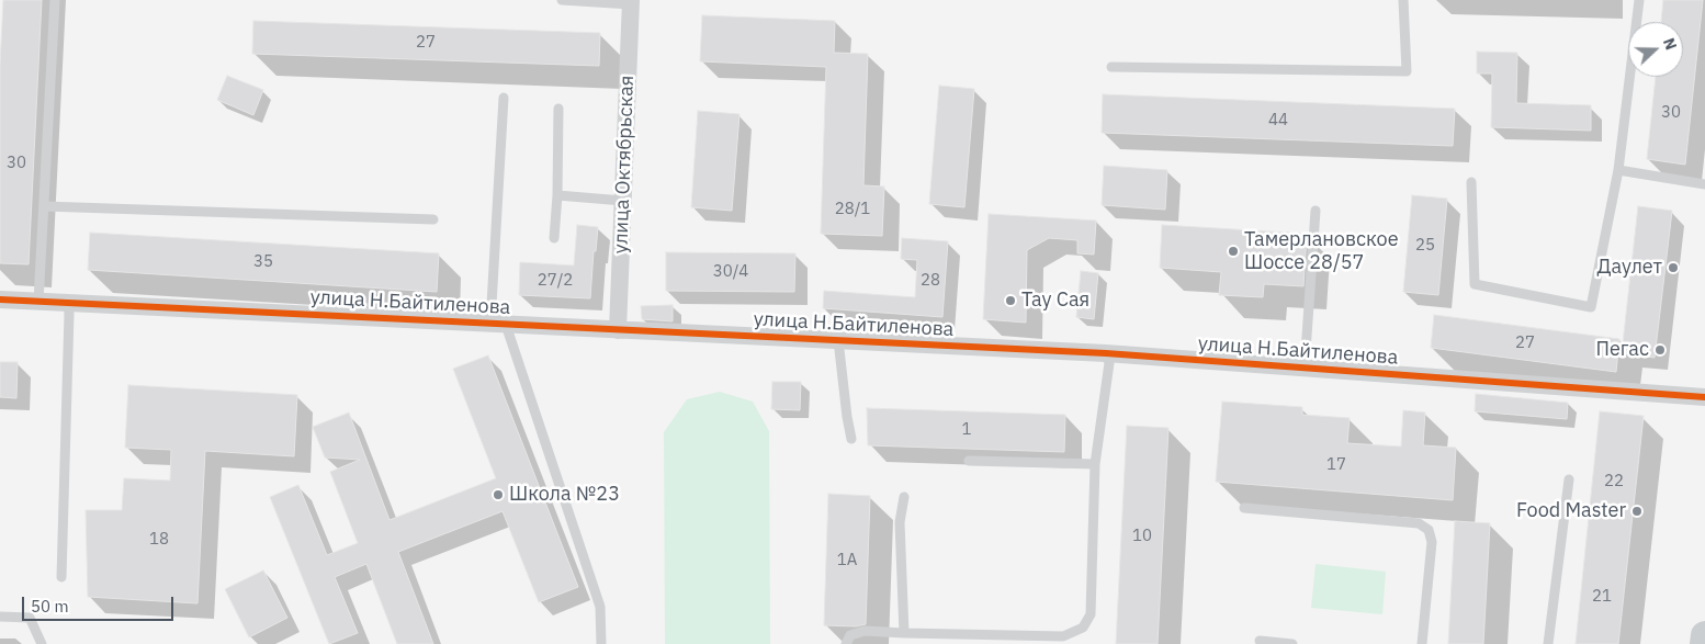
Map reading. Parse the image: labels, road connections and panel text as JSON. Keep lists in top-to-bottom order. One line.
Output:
{"streets":{"street":["улица Октябрьская","улица Н.Байтиленова"]},"crossings":[["улица Октябрьская","улица Н.Байтиленова"]],"places":["Тамерлановское Шоссе 28/57","Даулет","Тау Сая","Пегас","Школа №23","Food Master"],"house_numbers":["27","30","44","30","28/1","25","35","30/4","27/2","28","27","1","17","22","10","18","1А","21"],"scale_bar":"50 m","north":"right"}
